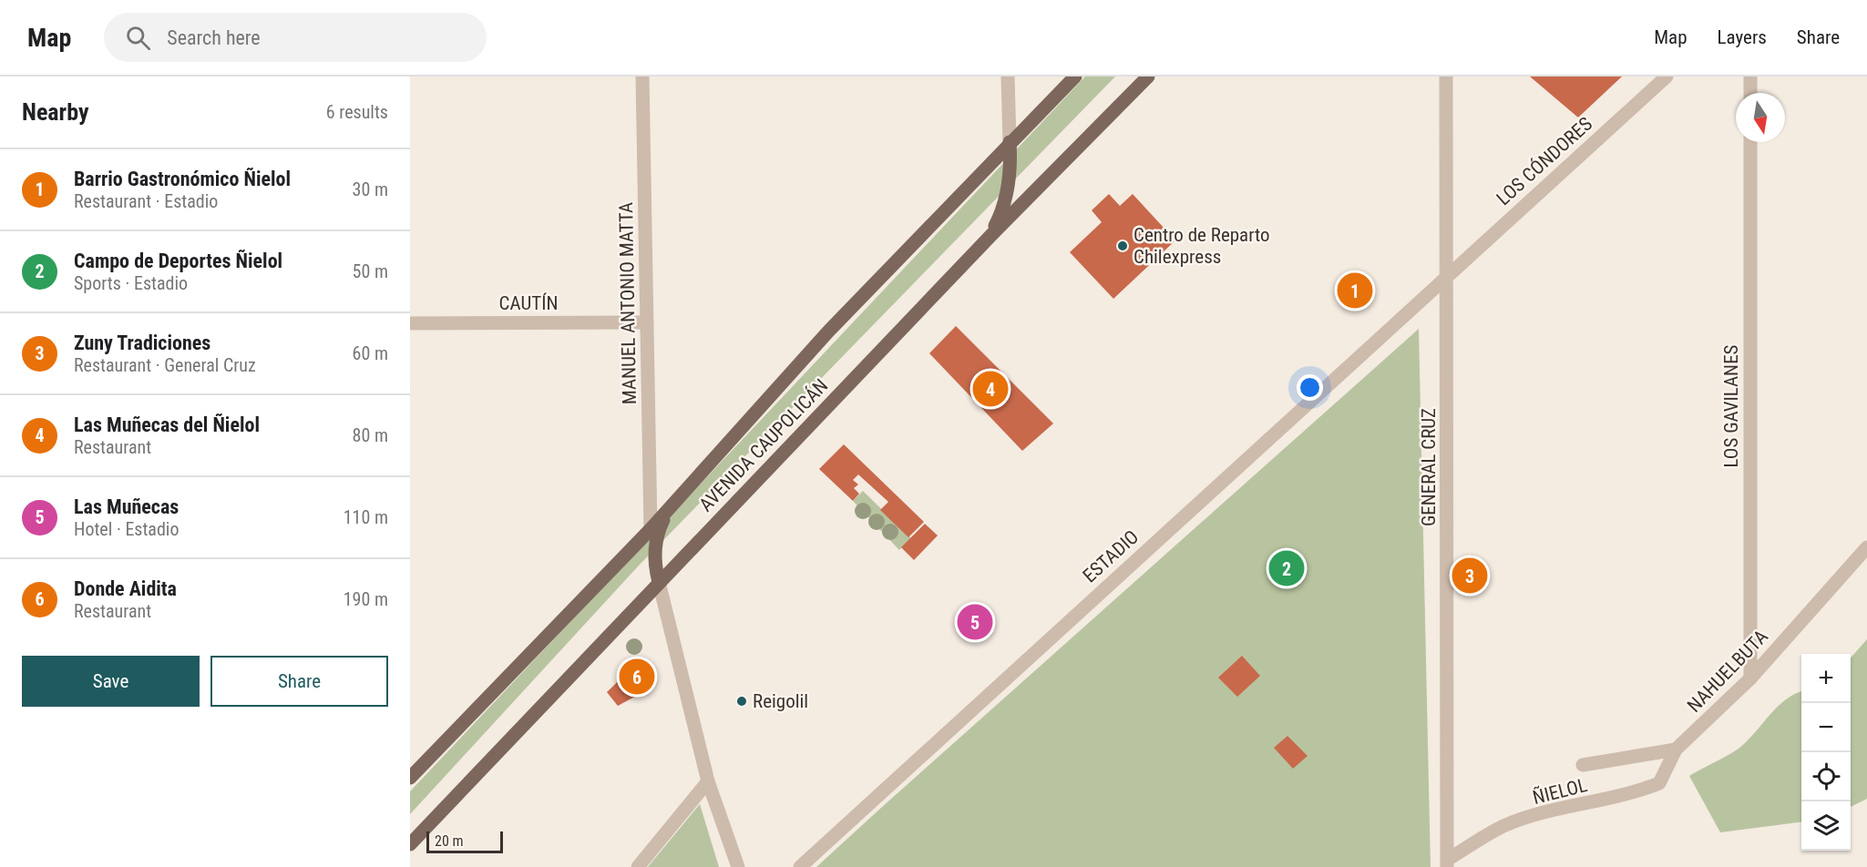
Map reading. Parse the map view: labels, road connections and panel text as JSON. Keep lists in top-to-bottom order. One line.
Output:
{"streets":{"main road":["AVENIDA CAUPOLICÁN"],"street":["LOS CÓNDORES","CAUTÍN","MANUEL ANTONIO MATTA","LOS GAVILANES","GENERAL CRUZ","ESTADIO","NAHUELBUTA","ÑIELOL"]},"crossings":[["LOS CÓNDORES","GENERAL CRUZ"],["LOS CÓNDORES","ESTADIO"],["CAUTÍN","MANUEL ANTONIO MATTA"],["MANUEL ANTONIO MATTA","AVENIDA CAUPOLICÁN"],["LOS GAVILANES","NAHUELBUTA"],["GENERAL CRUZ","ESTADIO"],["GENERAL CRUZ","ÑIELOL"],["NAHUELBUTA","ÑIELOL"]],"places":["Centro de Reparto Chilexpress","Reigolil"],"scale_bar":"20 m","north":"bottom","page":{"header":"Map","search":"Search here","nav":["Map","Layers","Share"],"heading":["Nearby","6 results"],"list":[{"mark":"1","name":"Barrio Gastronómico Ñielol","note":"Restaurant · Estadio","value":"30 m"},{"mark":"2","name":"Campo de Deportes Ñielol","note":"Sports · Estadio","value":"50 m"},{"mark":"3","name":"Zuny Tradiciones","note":"Restaurant · General Cruz","value":"60 m"},{"mark":"4","name":"Las Muñecas del Ñielol","note":"Restaurant","value":"80 m"},{"mark":"5","name":"Las Muñecas","note":"Hotel · Estadio","value":"110 m"},{"mark":"6","name":"Donde Aidita","note":"Restaurant","value":"190 m"}],"pins":["1","4","2","3","5","6"],"buttons":["Save","Share"],"map_buttons":["+","−"],"scale":"20 m"}}
